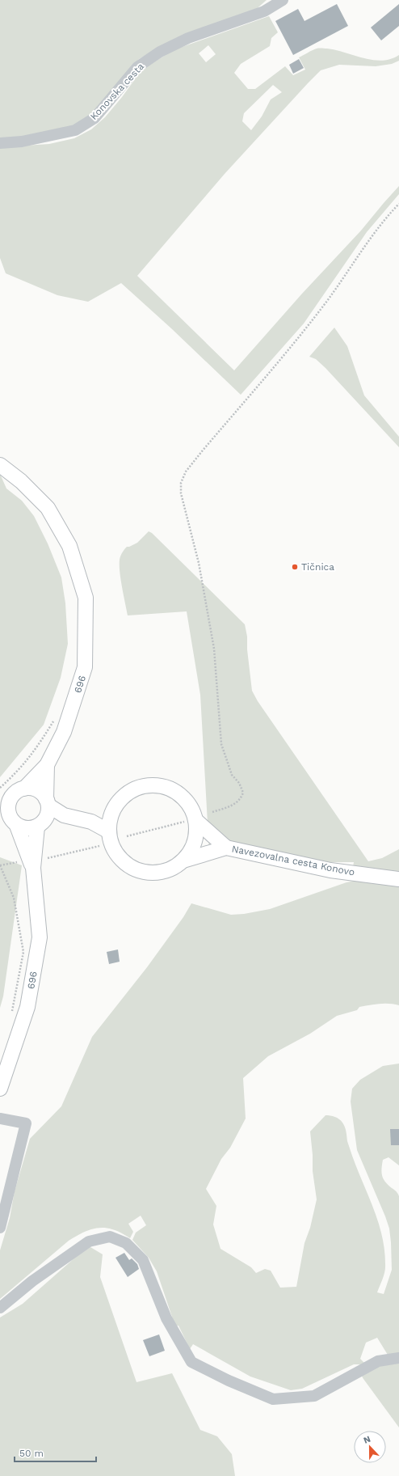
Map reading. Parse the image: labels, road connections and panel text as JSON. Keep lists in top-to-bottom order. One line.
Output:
{"streets":{"main road":["696","Navezovalna cesta Konovo"],"street":["Konovska cesta"]},"places":["Tičnica"],"scale_bar":"50 m","north":"top"}
